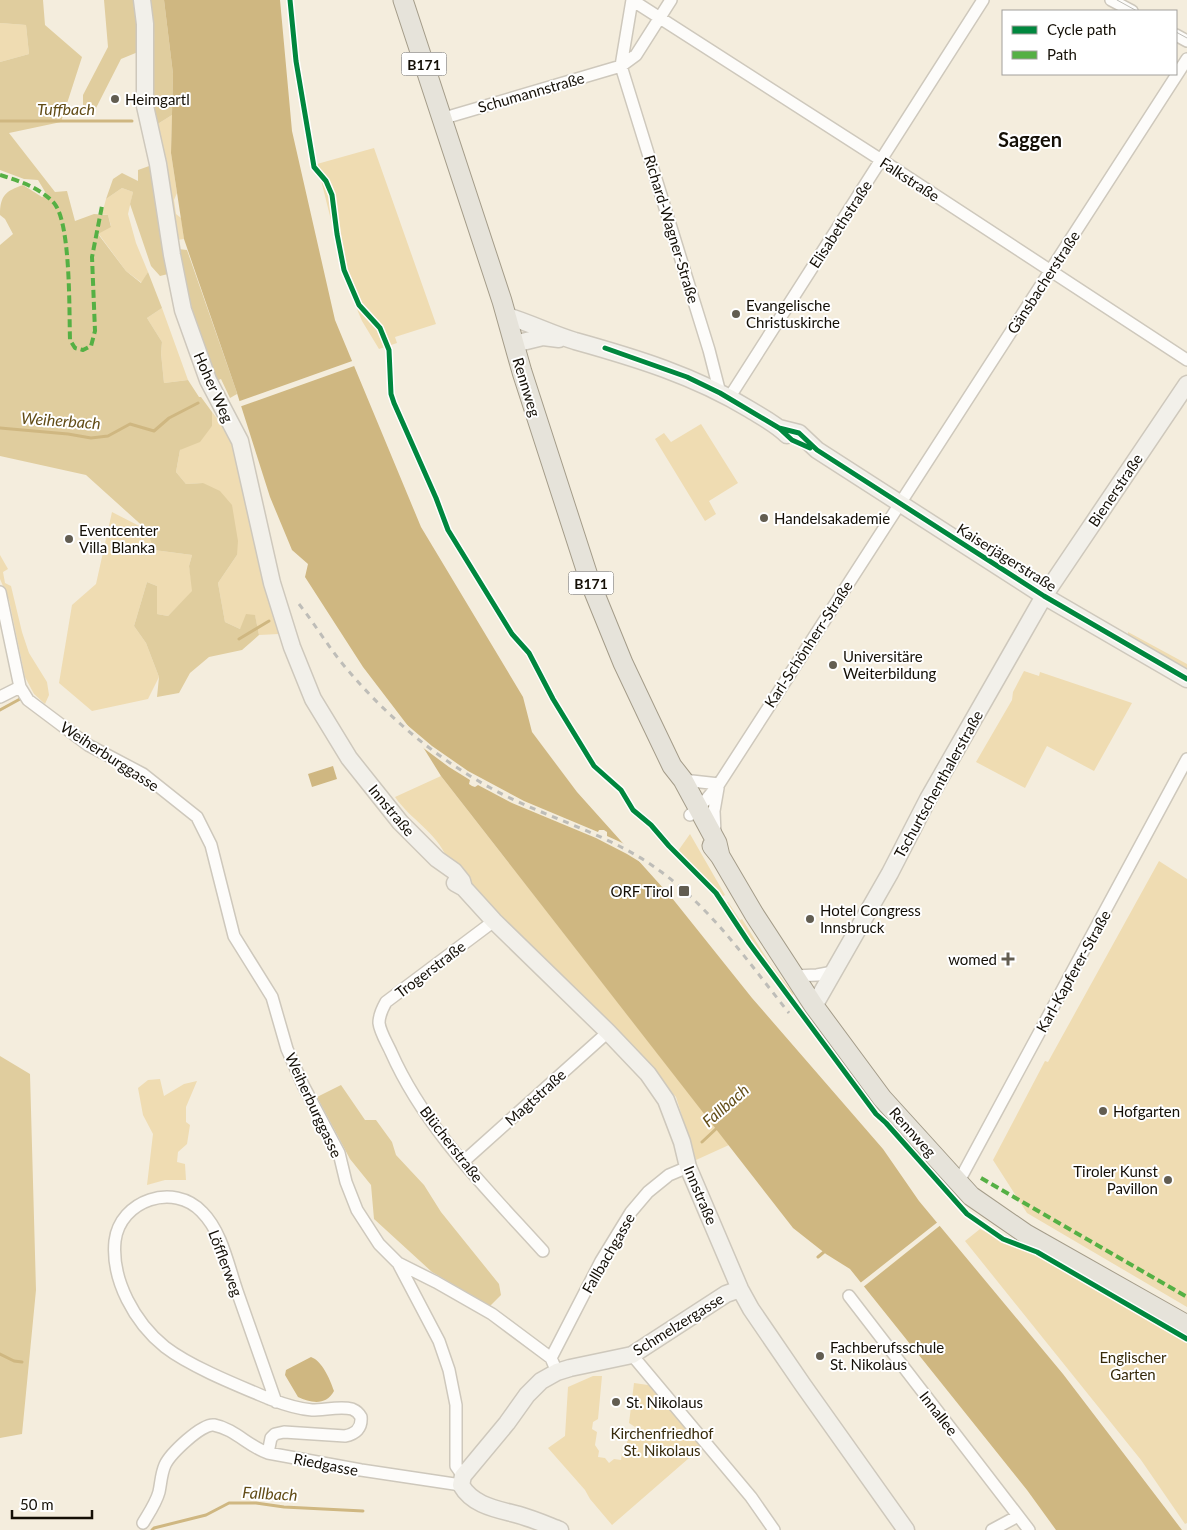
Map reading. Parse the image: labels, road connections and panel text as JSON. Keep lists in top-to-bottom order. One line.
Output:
{"streets":{"main road":["B171","Rennweg"],"street":["Schumannstraße","Falkstraße","Elisabethstraße","Richard-Wagner-Straße","Gänsbacherstraße","Hoher Weg","Bienerstraße","Kaiserjägerstraße","Karl-Schönherr-Straße","Weiherburggasse","Tschurtschenthalerstraße","Innstraße","Trogerstraße","Karl-Kapferer-Straße","Magtstraße","Blücherstraße","Fallbachgasse","Löfflerweg","Schmelzergasse","Innallee","Riedgasse"]},"crossings":[["Schumannstraße","Richard-Wagner-Straße"],["Schumannstraße","Rennweg"],["Falkstraße","Elisabethstraße"],["Falkstraße","Gänsbacherstraße"],["Elisabethstraße","Richard-Wagner-Straße"],["Elisabethstraße","Kaiserjägerstraße"],["Richard-Wagner-Straße","Kaiserjägerstraße"],["Gänsbacherstraße","Kaiserjägerstraße"],["Gänsbacherstraße","Karl-Schönherr-Straße"],["Hoher Weg","Innstraße"],["Rennweg","Kaiserjägerstraße"],["Rennweg","Karl-Schönherr-Straße"],["Rennweg","Tschurtschenthalerstraße"],["Rennweg","Karl-Kapferer-Straße"],["Bienerstraße","Kaiserjägerstraße"],["Bienerstraße","Tschurtschenthalerstraße"],["Kaiserjägerstraße","Karl-Schönherr-Straße"],["Kaiserjägerstraße","Tschurtschenthalerstraße"],["Weiherburggasse","Fallbachgasse"],["Weiherburggasse","Schmelzergasse"],["Weiherburggasse","Riedgasse"],["Innstraße","Trogerstraße"],["Innstraße","Magtstraße"],["Innstraße","Fallbachgasse"],["Innstraße","Schmelzergasse"],["Trogerstraße","Blücherstraße"],["Magtstraße","Blücherstraße"],["Fallbachgasse","Schmelzergasse"],["Fallbachgasse","Riedgasse"],["Löfflerweg","Riedgasse"]],"districts":["Saggen"],"water":["Tuffbach","Weiherbach","Fallbach"],"parks":["Englischer Garten","Kirchenfriedhof St. Nikolaus"],"places":{"other":["Heimgartl","Evangelische Christuskirche","Handelsakademie","Eventcenter Villa Blanka","Universitäre Weiterbildung","Hotel Congress Innsbruck","Hofgarten","Tiroler Kunst Pavillon","Fachberufsschule St. Nikolaus","St. Nikolaus"],"transit":["ORF Tirol"],"health":["womed"]},"legend":["Cycle path","Path"],"scale_bar":"50 m"}
